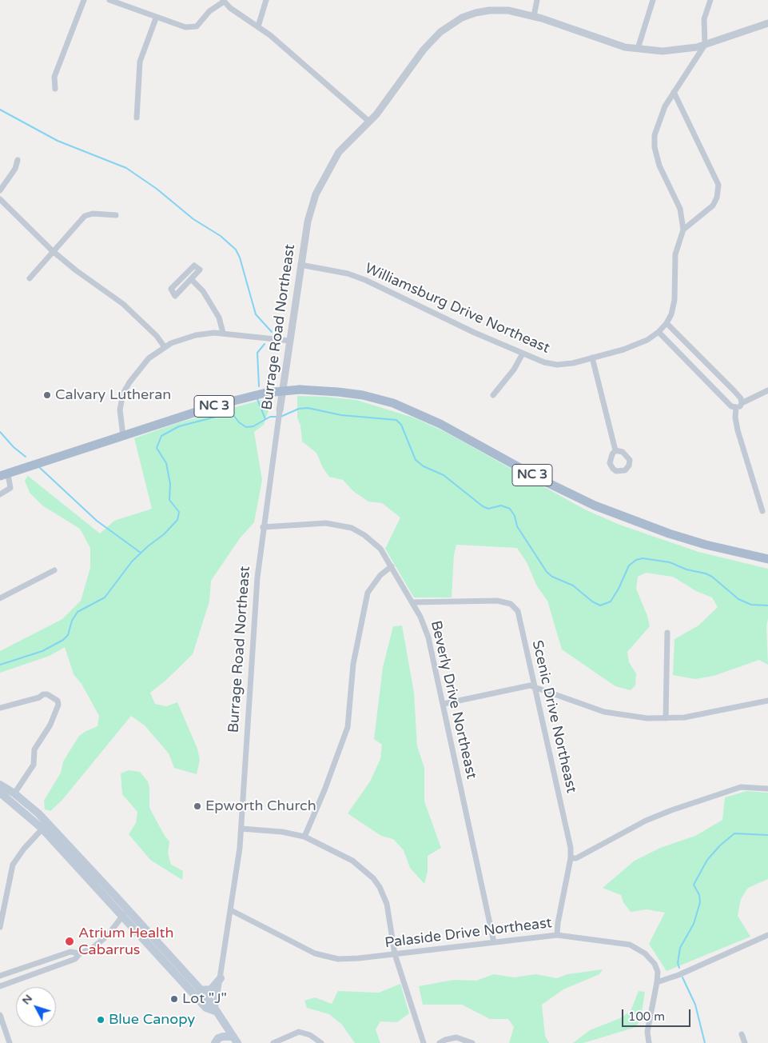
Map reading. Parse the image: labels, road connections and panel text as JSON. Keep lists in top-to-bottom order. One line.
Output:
{"streets":{"main road":["NC 3"],"street":["Williamsburg Drive Northeast","Burrage Road Northeast","Beverly Drive Northeast","Scenic Drive Northeast","Palaside Drive Northeast"]},"crossings":[["Williamsburg Drive Northeast","Burrage Road Northeast"],["Burrage Road Northeast","Beverly Drive Northeast"],["Burrage Road Northeast","Palaside Drive Northeast"],["Beverly Drive Northeast","Scenic Drive Northeast"],["Beverly Drive Northeast","Palaside Drive Northeast"],["Scenic Drive Northeast","Palaside Drive Northeast"]],"places":["Calvary Lutheran","Epworth Church","Atrium Health Cabarrus","Lot \"J\"","Blue Canopy"],"scale_bar":"100 m","north":"top left"}
